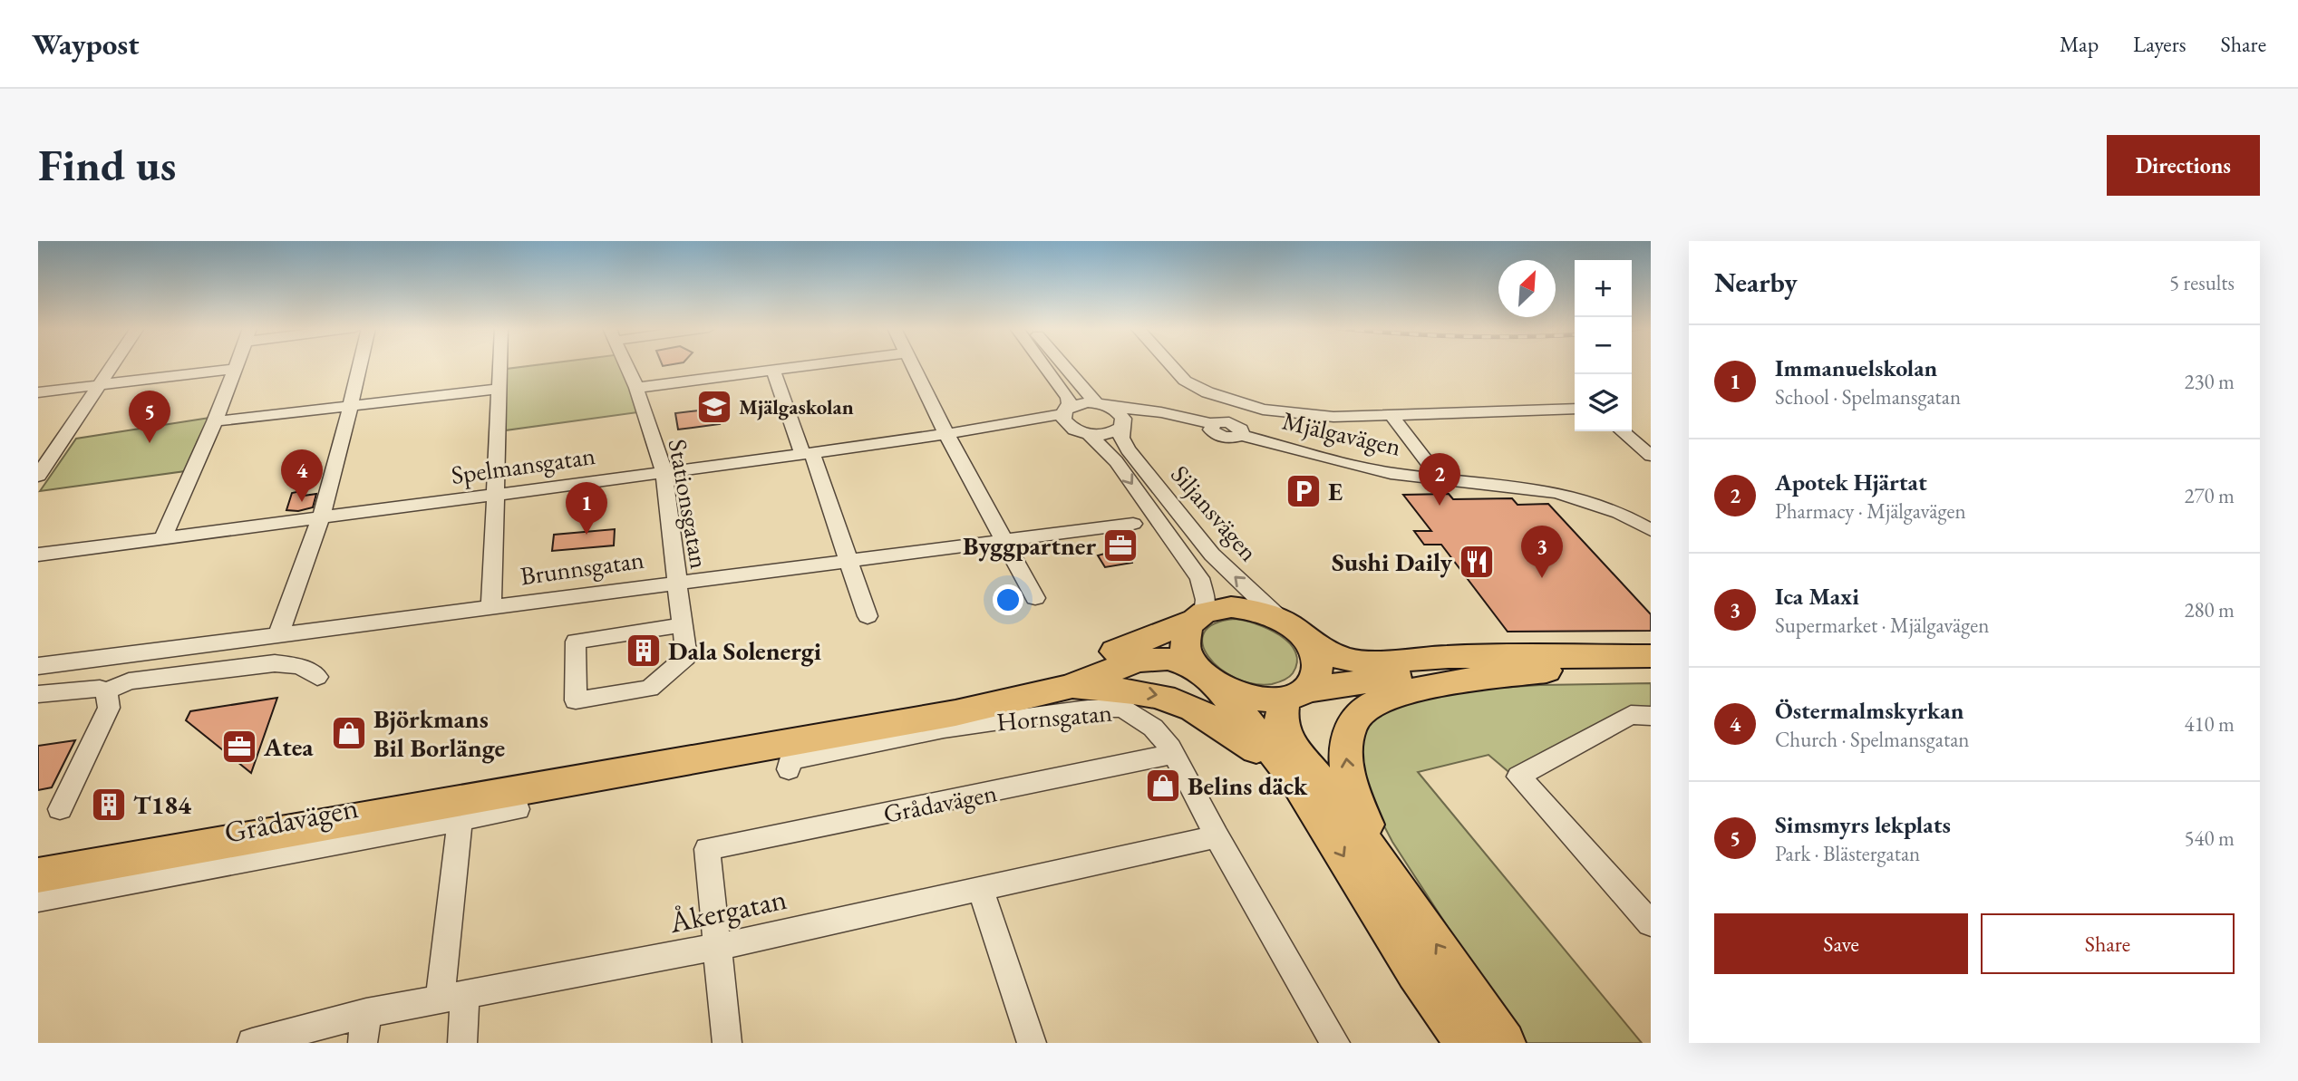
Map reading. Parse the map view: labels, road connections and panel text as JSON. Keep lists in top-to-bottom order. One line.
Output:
{"streets":{"street":["Mjälgavägen","Spelmansgatan","Stationsgatan","Siljansvägen","Brunnsgatan","Hornsgatan","Grådavägen","Åkergatan"]},"crossings":[["Spelmansgatan","Stationsgatan"],["Spelmansgatan","Siljansvägen"],["Stationsgatan","Brunnsgatan"],["Hornsgatan","Grådavägen"],["Hornsgatan","Åkergatan"],["Grådavägen","Åkergatan"]],"places":{"school or university":["Mjälgaskolan"],"parking":["E"],"office":["Byggpartner","Atea"],"restaurant":["Sushi Daily"],"building":["Dala Solenergi","T184"],"shop":["Björkmans Bil Borlänge","Belins däck"]},"north":"top right","page":{"header":"Waypost","nav":["Map","Layers","Share"],"buttons":["Directions",["Save","Share"]],"title":"Find us","heading":["Nearby","5 results"],"map_buttons":["+","−"],"list":[{"mark":"1","name":"Immanuelskolan","note":"School · Spelmansgatan","value":"230 m"},{"mark":"2","name":"Apotek Hjärtat","note":"Pharmacy · Mjälgavägen","value":"270 m"},{"mark":"3","name":"Ica Maxi","note":"Supermarket · Mjälgavägen","value":"280 m"},{"mark":"4","name":"Östermalmskyrkan","note":"Church · Spelmansgatan","value":"410 m"},{"mark":"5","name":"Simsmyrs lekplats","note":"Park · Blästergatan","value":"540 m"}],"pins":["5","4","2","1","3"]}}
